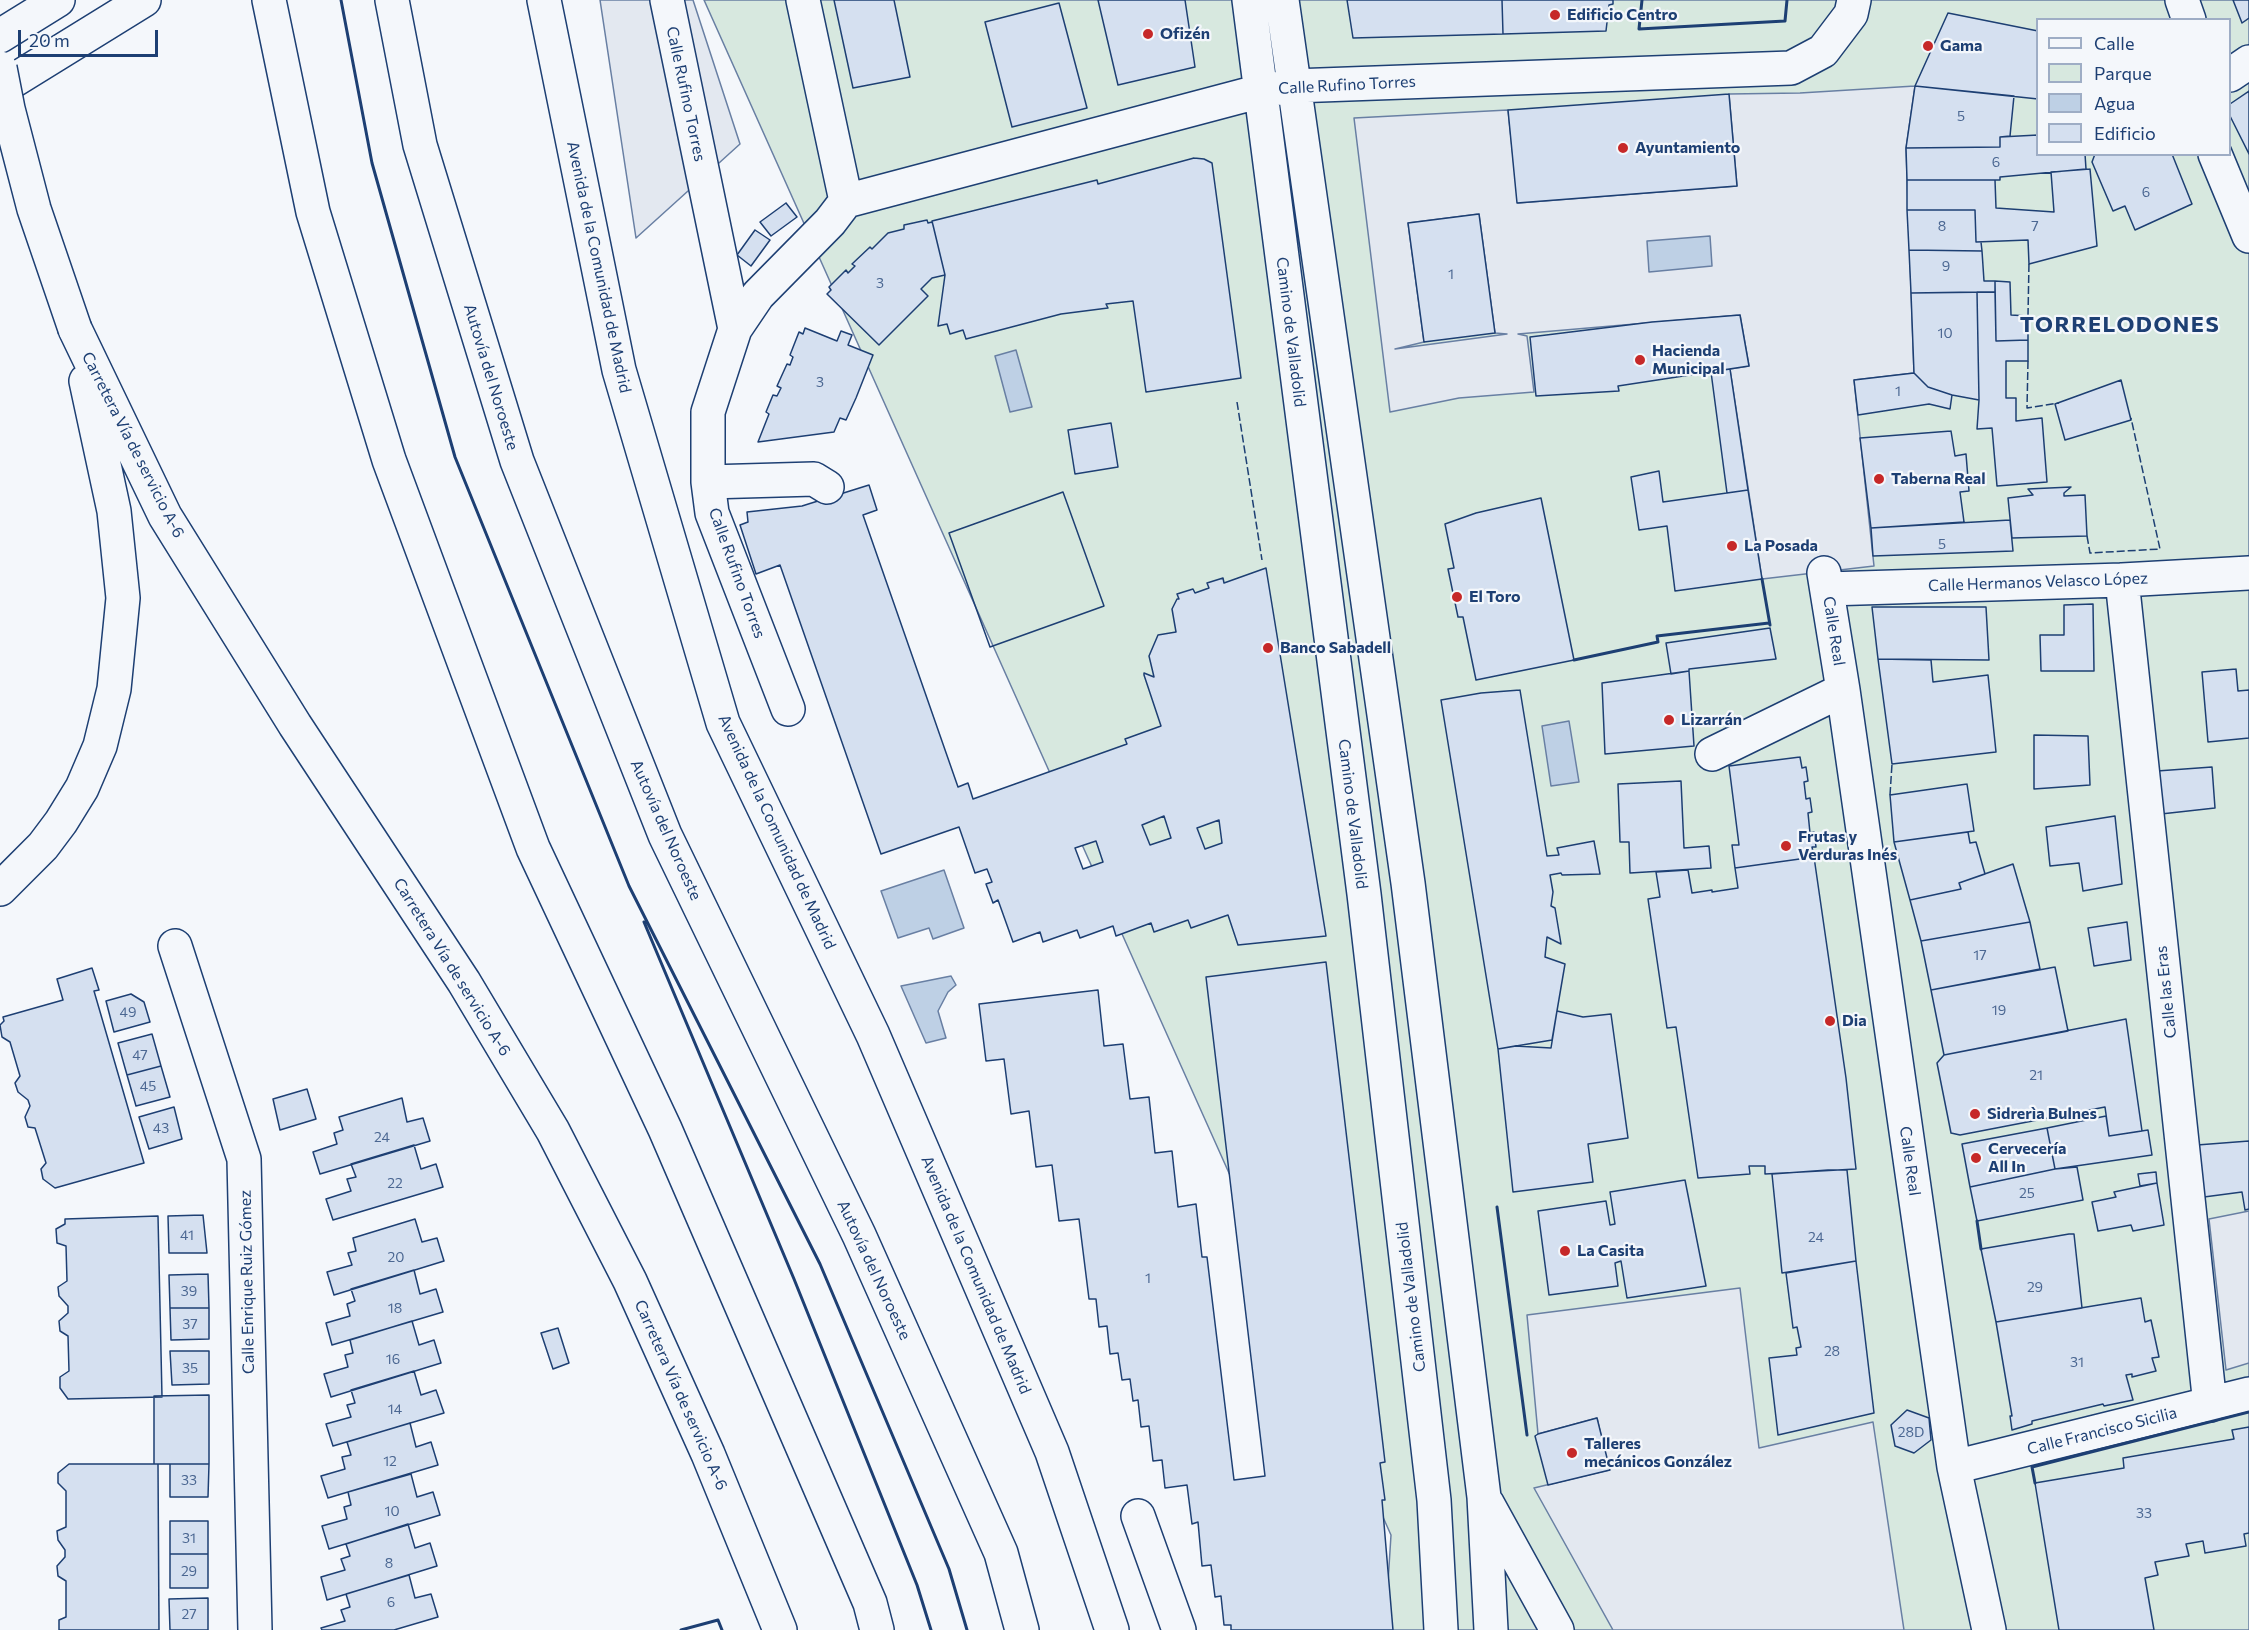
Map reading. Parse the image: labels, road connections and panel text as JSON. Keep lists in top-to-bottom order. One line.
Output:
{"streets":{"main road":["Calle Rufino Torres","Avenida de la Comunidad de Madrid","Camino de Valladolid","Autovía del Noroeste","Carretera Vía de servicio A-6","Calle Hermanos Velasco López","Calle Real","Calle las Eras","Calle Enrique Ruiz Gómez","Calle Francisco Sicilia"]},"crossings":[["Calle Rufino Torres","Camino de Valladolid"],["Calle Hermanos Velasco López","Calle Real"],["Calle Hermanos Velasco López","Calle las Eras"],["Calle Real","Calle Francisco Sicilia"],["Calle las Eras","Calle Francisco Sicilia"]],"districts":["TORRELODONES"],"places":["Edificio Centro","Ofizén","Gama","Ayuntamiento","Hacienda Municipal","Taberna Real","La Posada","El Toro","Banco Sabadell","Lizarrán","Frutas y Verduras Inés","Dia","Sidrerìa Bulnes","Cervecería All In","La Casita","Talleres mecánicos González"],"house_numbers":["5","6","6","8","7","9","1","3","10","3","1","5","17","19","49","47","21","45","43","24","22","25","41","24","20","1","29","39","18","37","28","16","31","35","14","28D","12","33","10","33","31","8","29","6","27"],"legend":["Calle","Parque","Agua","Edificio"],"scale_bar":"20 m"}
